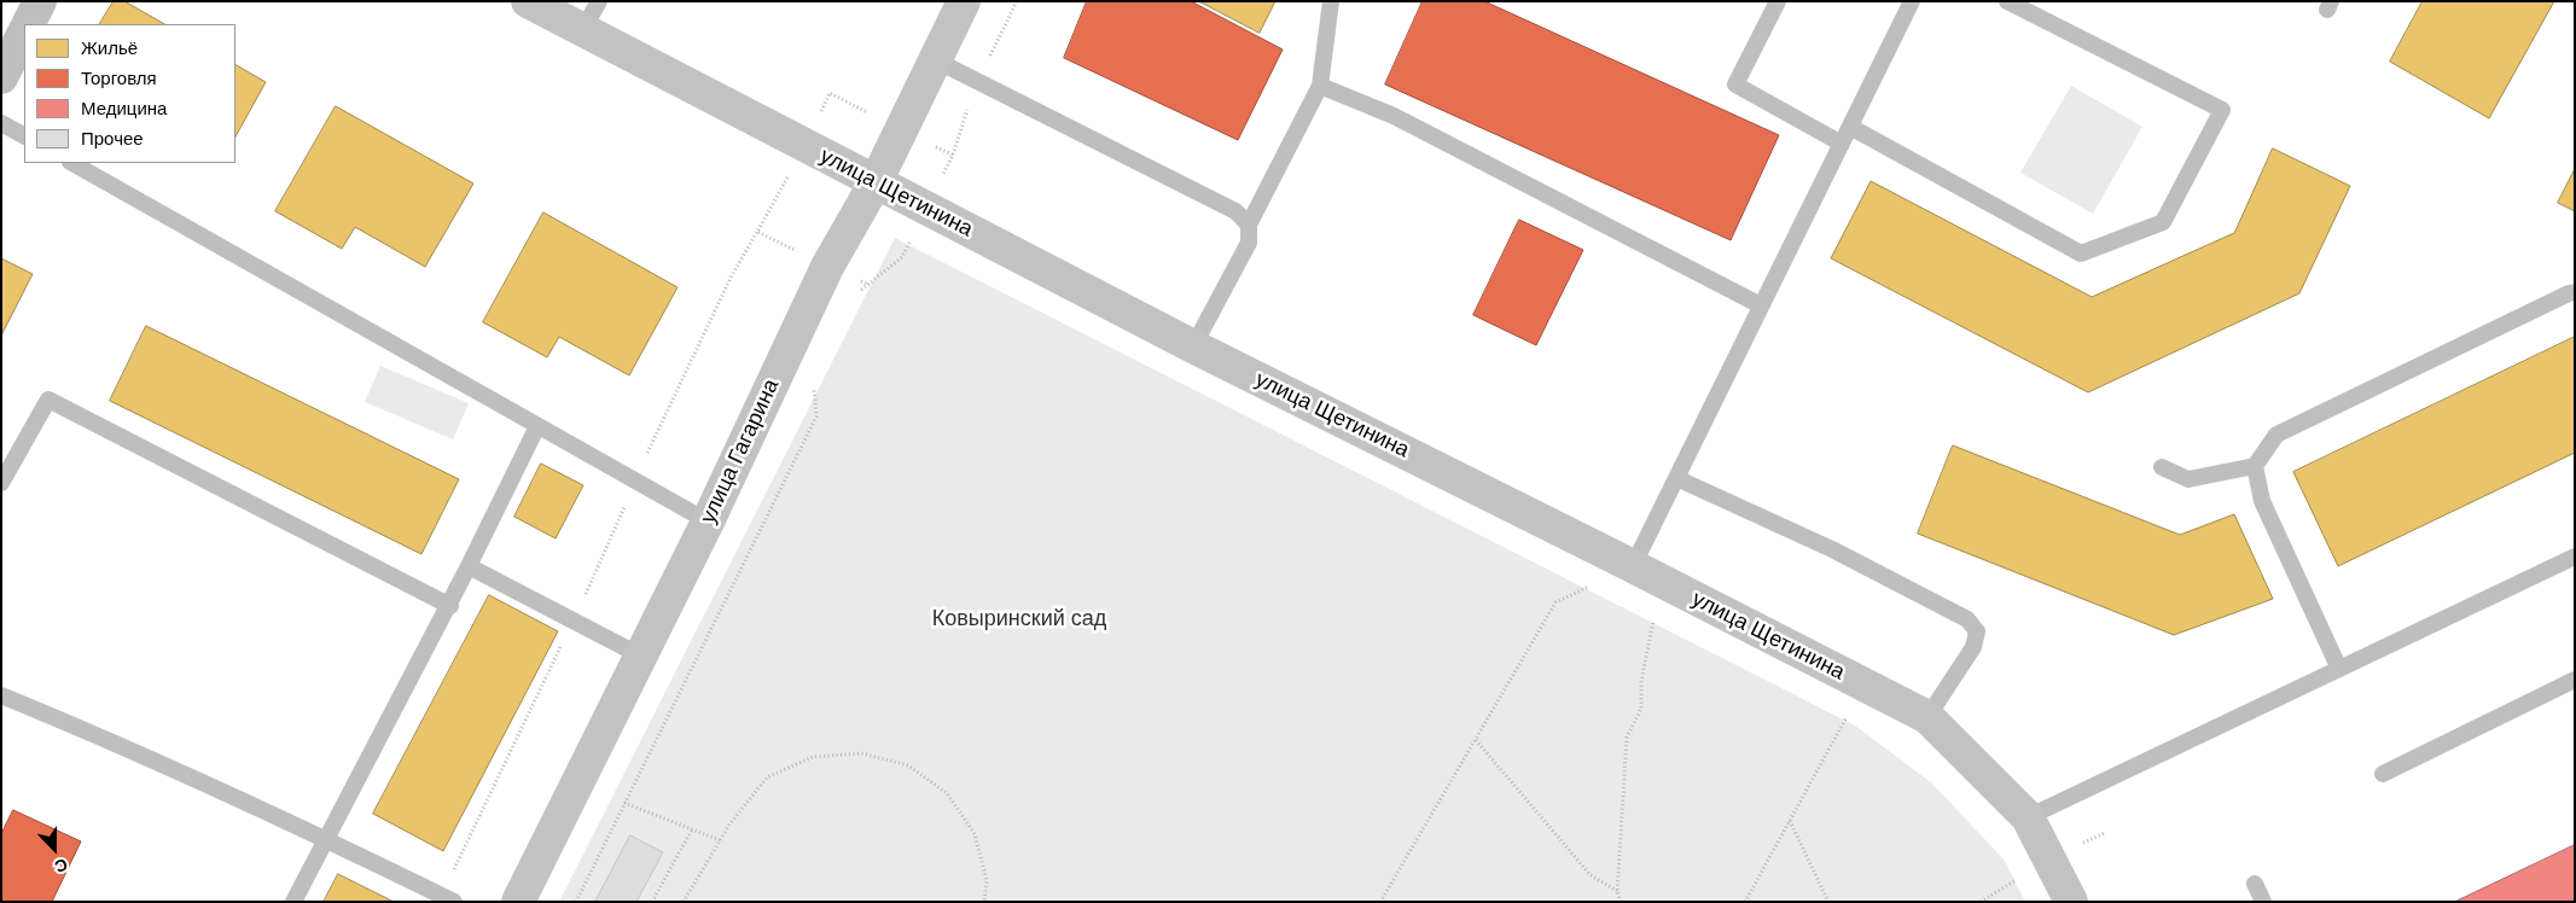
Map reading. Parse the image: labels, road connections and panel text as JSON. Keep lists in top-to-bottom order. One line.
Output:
{"streets":{"street":["улица Щетинина","улица Гагарина"]},"crossings":[["улица Щетинина","улица Гагарина"]],"parks":["Ковыринский сад"],"legend":["Жильё","Торговля","Медицина","Прочее"],"north":"bottom"}
